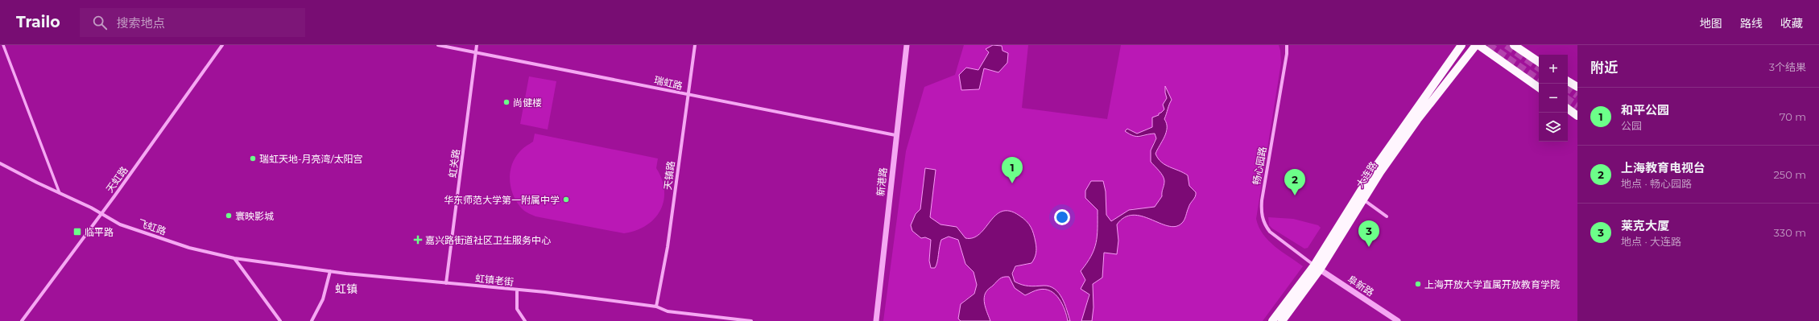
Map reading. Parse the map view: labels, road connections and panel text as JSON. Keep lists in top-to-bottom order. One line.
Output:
{"streets":{"main road":["大连路"],"street":["瑞虹路","虹关路","畅心园路","天镇路","天虹路","新港路","飞虹路","虹镇老街","阜新路"]},"crossings":[["瑞虹路","虹关路"],["瑞虹路","天镇路"],["瑞虹路","新港路"],["虹关路","虹镇老街"],["畅心园路","大连路"],["畅心园路","阜新路"],["大连路","阜新路"],["天镇路","虹镇老街"],["天虹路","飞虹路"],["飞虹路","虹镇老街"]],"districts":["虹镇"],"places":{"other":["尚健楼","瑞虹天地-月亮湾/太阳宫","华东师范大学第一附属中学","寰映影城","上海开放大学直属开放教育学院"],"transit":["临平路"],"health":["嘉兴路街道社区卫生服务中心"]},"page":{"header":"Trailo","search":"搜索地点","nav":["地图","路线","收藏"],"heading":["附近","3个结果"],"map_buttons":["+","−"],"list":[{"mark":"1","name":"和平公园","note":"公园","value":"70 m"},{"mark":"2","name":"上海教育电视台","note":"地点 · 畅心园路","value":"250 m"},{"mark":"3","name":"莱克大厦","note":"地点 · 大连路","value":"330 m"}],"pins":["1","2","3"]}}
